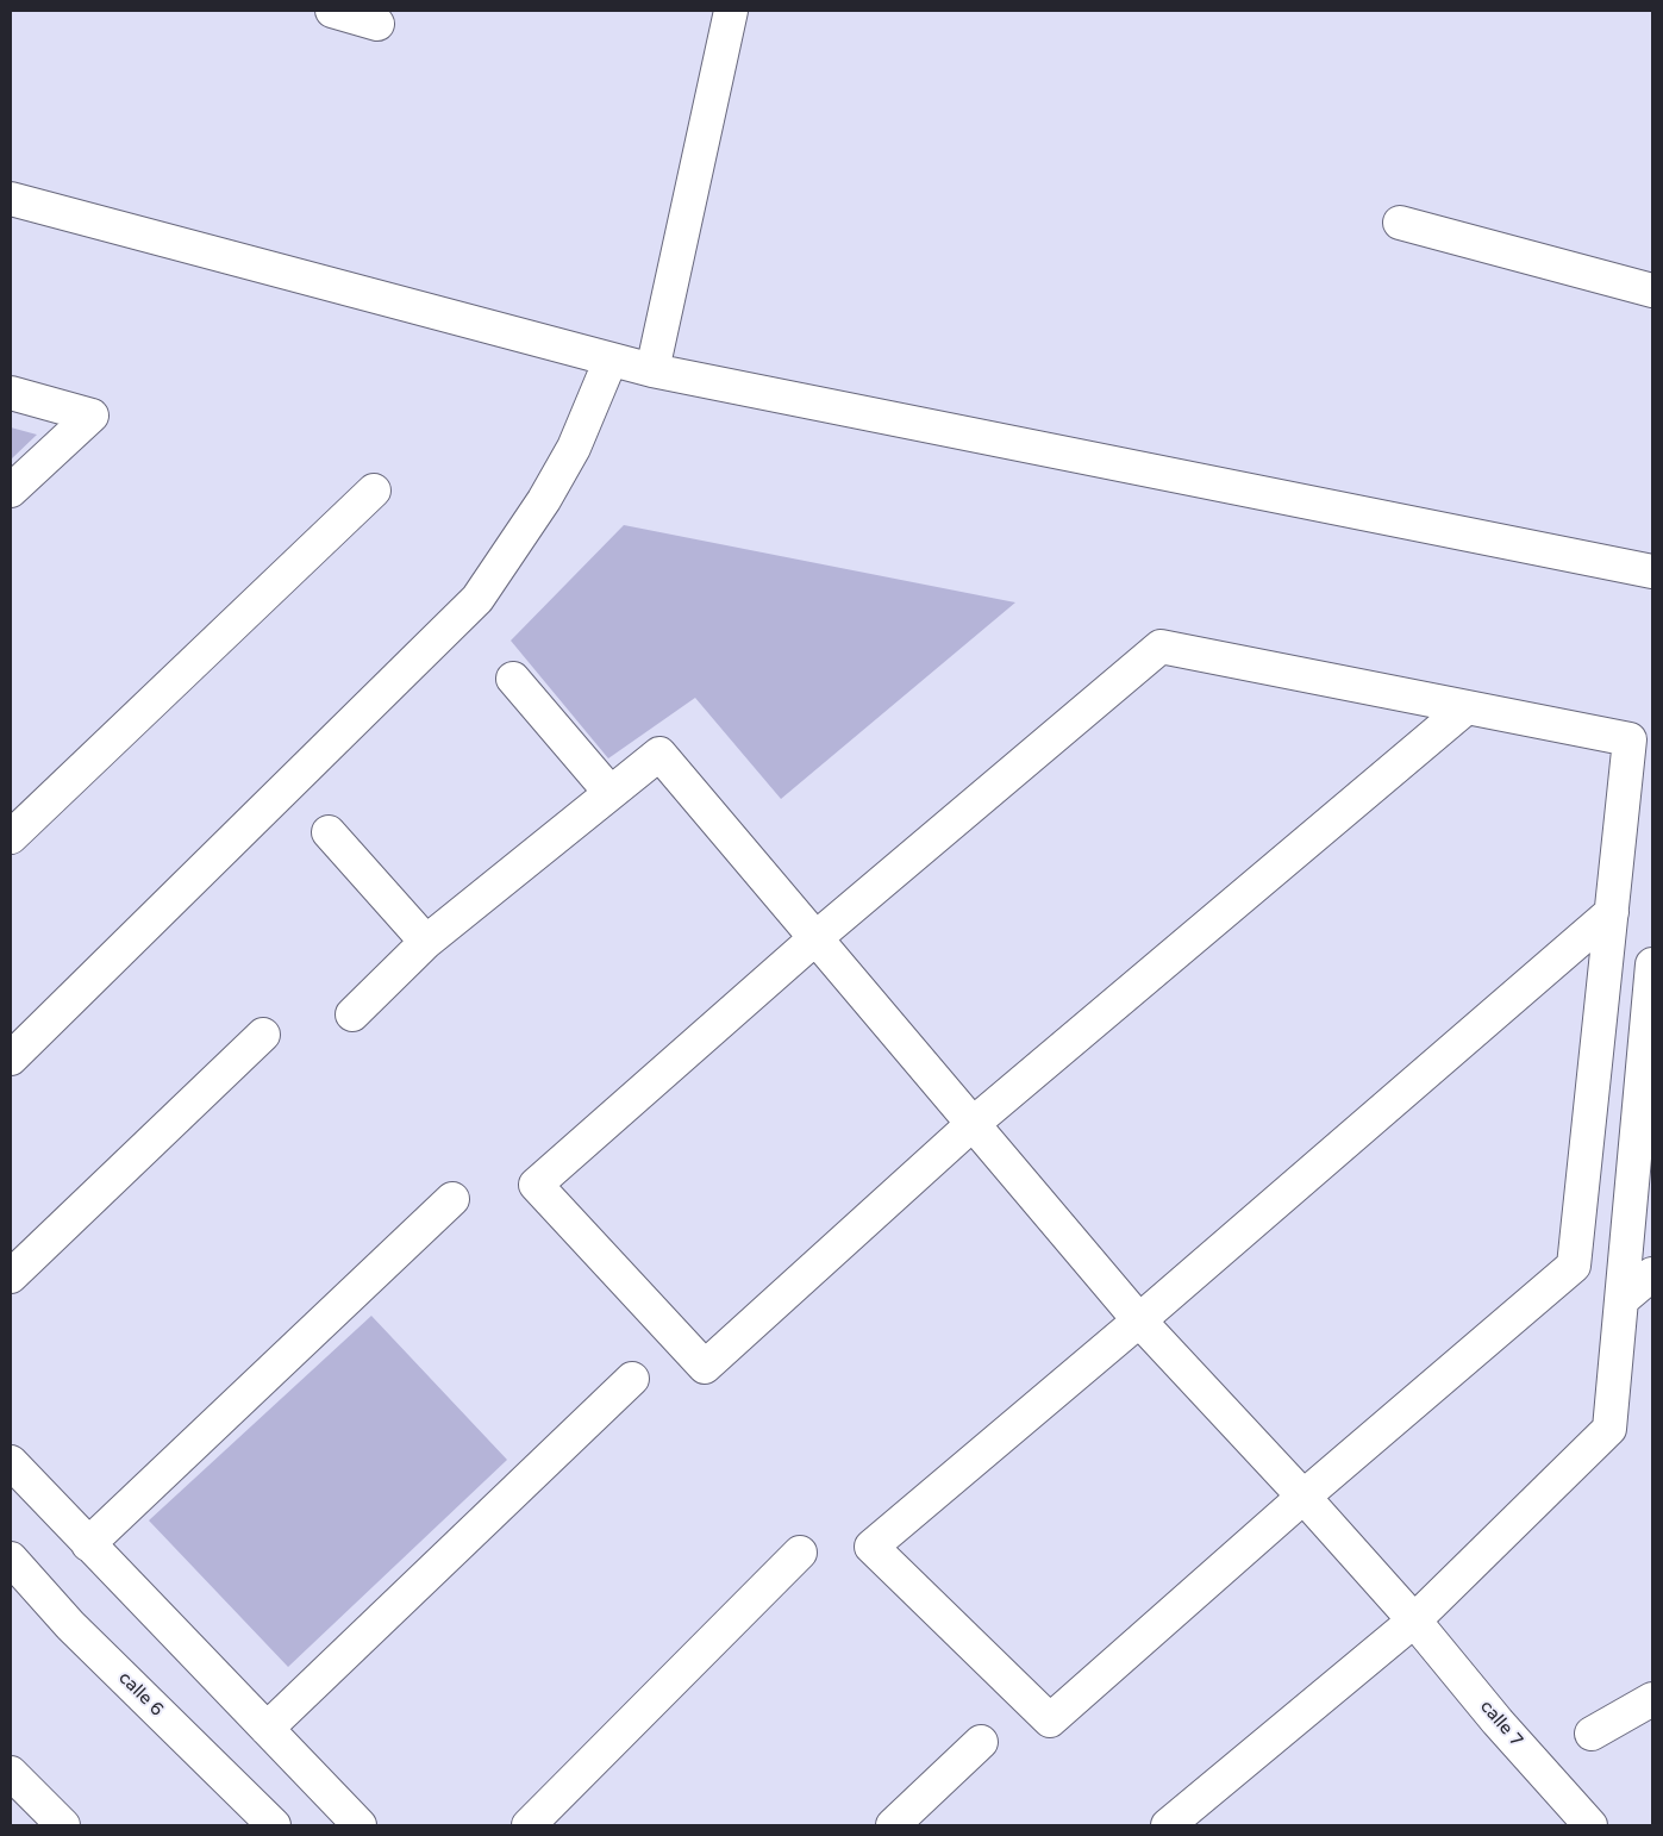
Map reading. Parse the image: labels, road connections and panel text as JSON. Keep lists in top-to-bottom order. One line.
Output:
{"streets":{"street":["calle 6","calle 7"]}}
